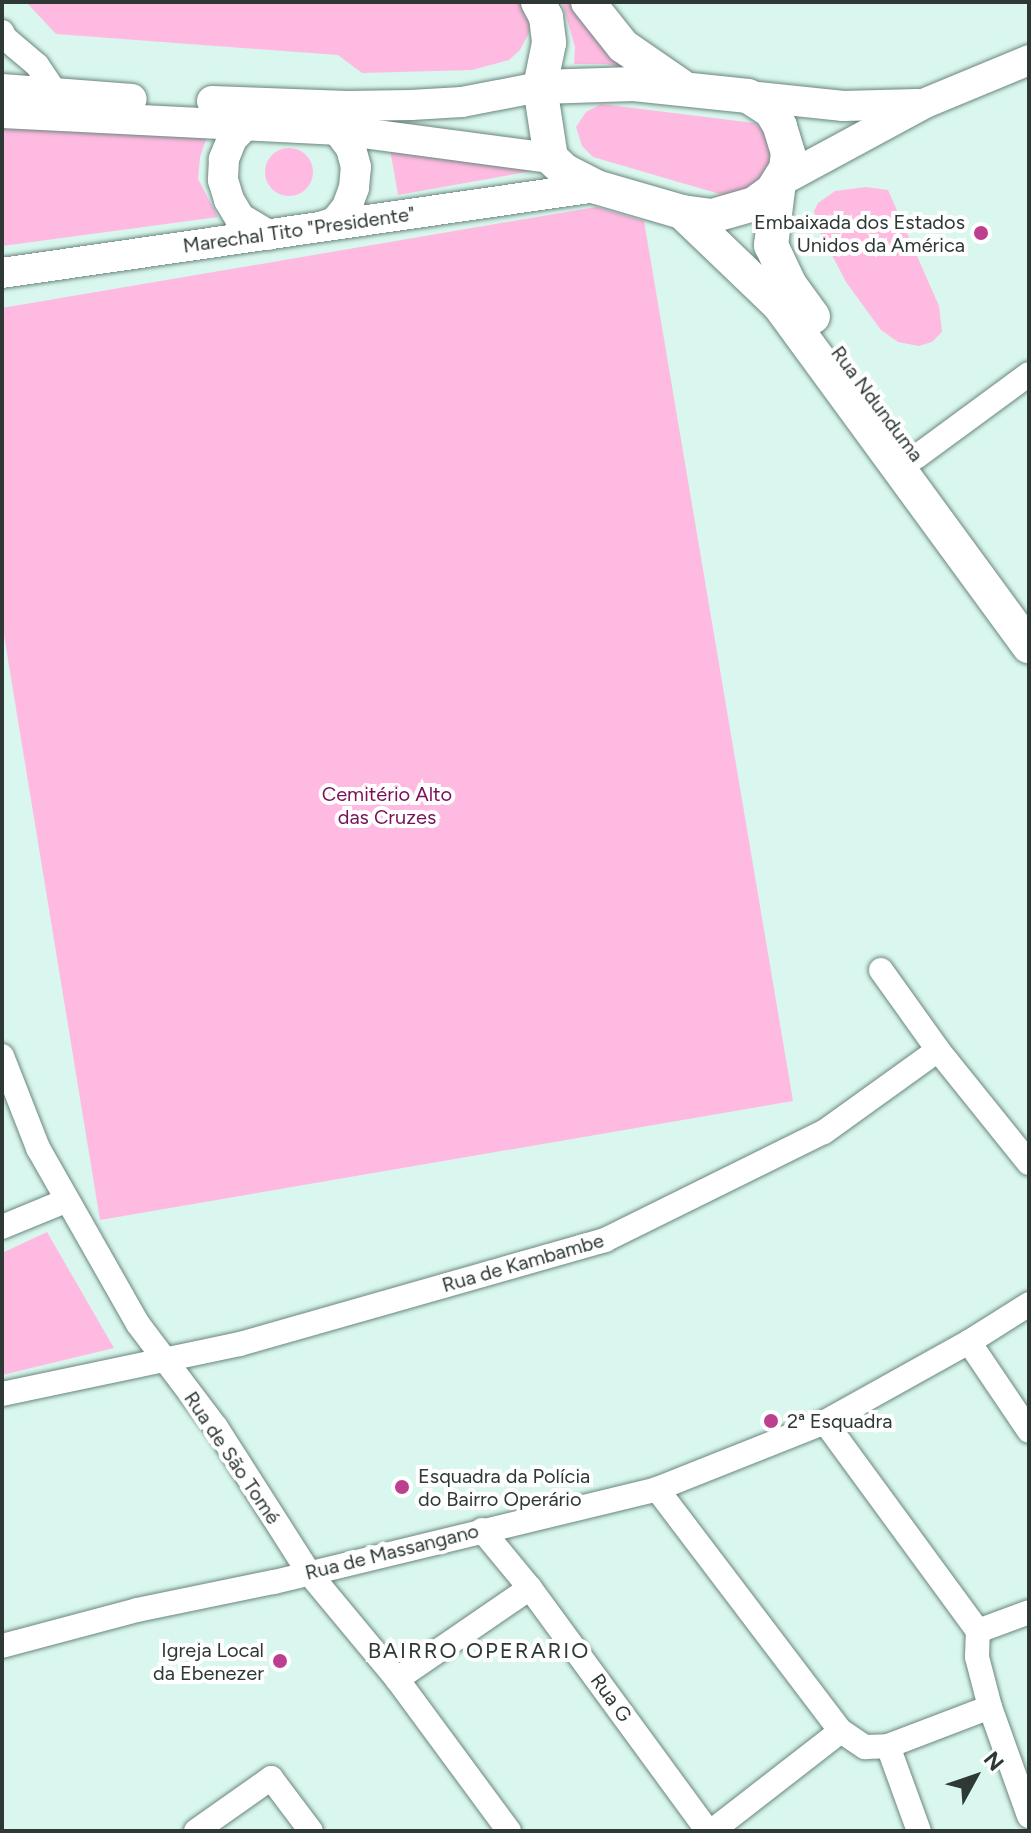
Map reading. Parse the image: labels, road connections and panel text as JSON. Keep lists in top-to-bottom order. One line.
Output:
{"streets":{"main road":["Rua Ndunduma"],"street":["Marechal Tito \"Presidente\"","Rua de Kambambe","Rua de São Tomé","Rua de Massangano","Rua G"]},"crossings":[["Rua de Kambambe","Rua de São Tomé"],["Rua de São Tomé","Rua de Massangano"],["Rua de Massangano","Rua G"]],"districts":["BAIRRO OPERARIO"],"parks":["Cemitério Alto das Cruzes"],"places":["Embaixada dos Estados Unidos da América","2ª Esquadra","Esquadra da Polícia do Bairro Operário","Igreja Local da Ebenezer"],"north":"top right"}
